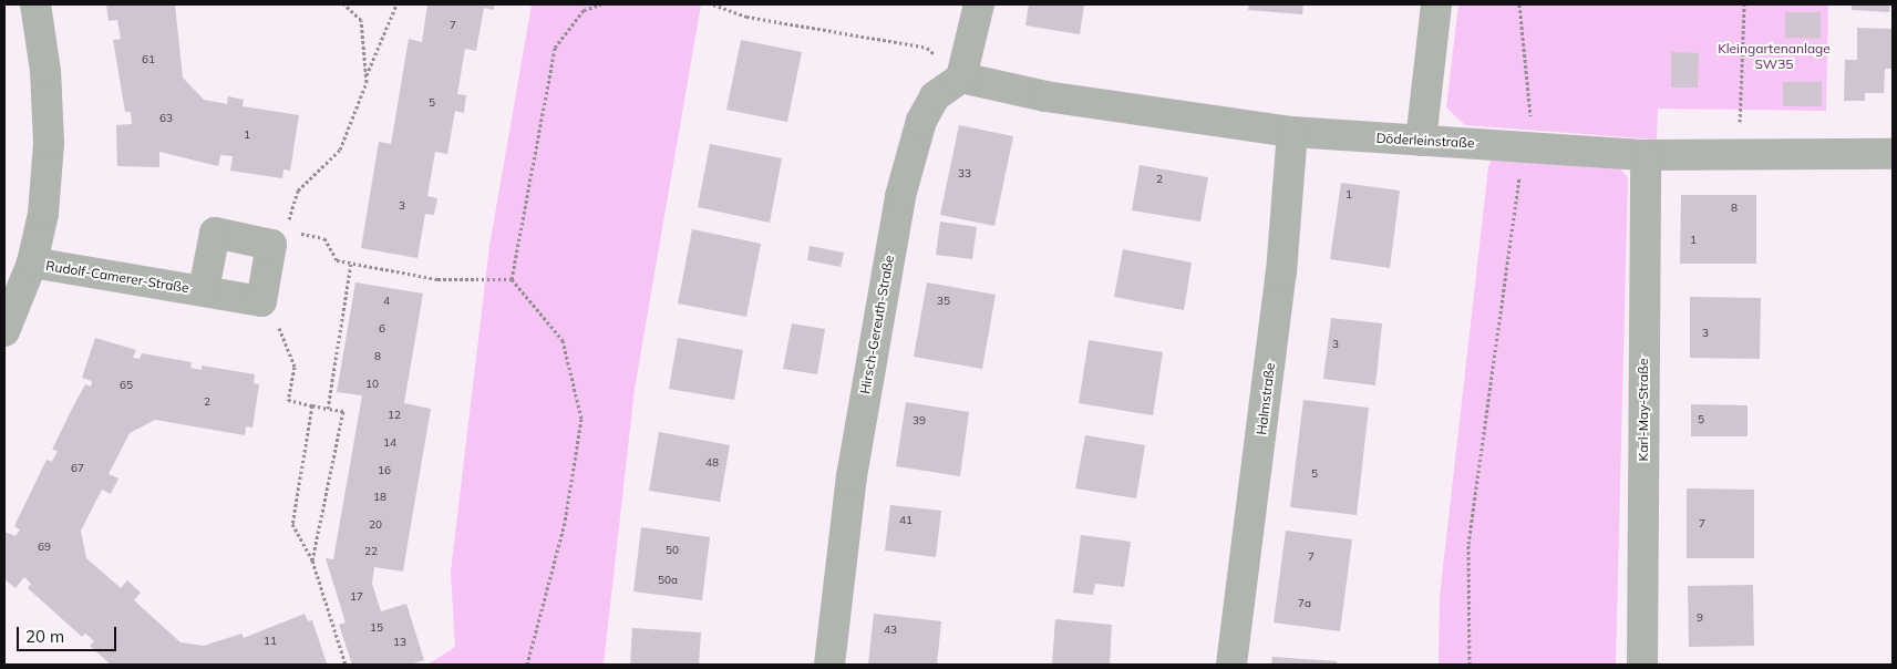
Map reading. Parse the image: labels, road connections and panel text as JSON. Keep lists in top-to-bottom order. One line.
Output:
{"streets":{"street":["Döderleinstraße","Rudolf-Camerer-Straße","Hirsch-Gereuth-Straße","Halmstraße","Karl-May-Straße"]},"crossings":[["Döderleinstraße","Hirsch-Gereuth-Straße"],["Döderleinstraße","Halmstraße"],["Döderleinstraße","Karl-May-Straße"]],"parks":["Kleingartenanlage SW35"],"house_numbers":["7","61","5","63","1","33","2","1","3","8","1","4","35","6","3","3","8","10","65","2","12","5","39","14","48","67","16","5","18","41","7","20","69","50","22","7","50a","17","7a","9","15","43","11","13"],"scale_bar":"20 m"}
